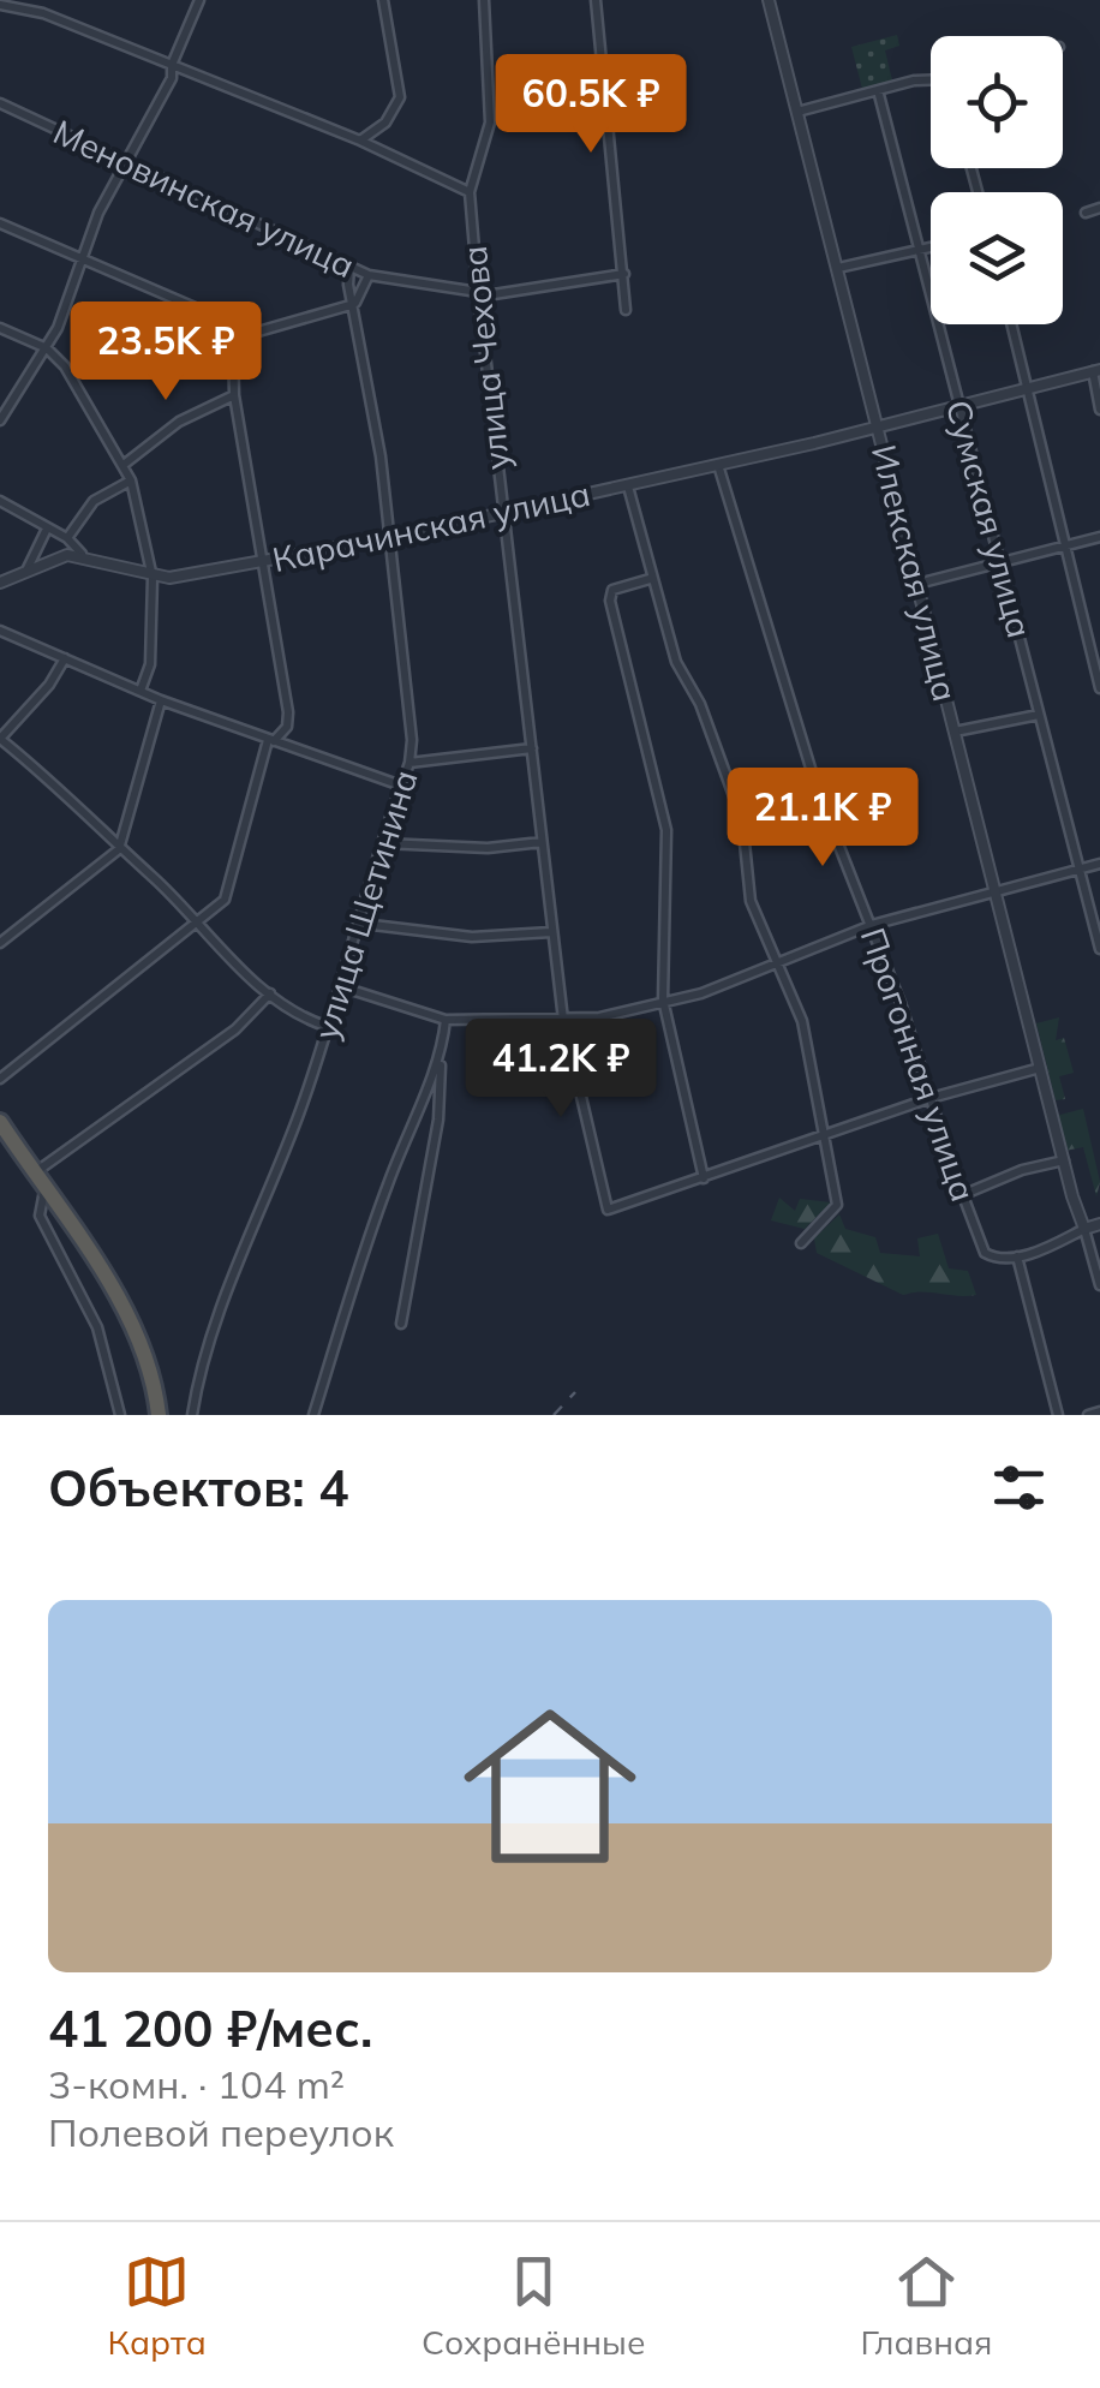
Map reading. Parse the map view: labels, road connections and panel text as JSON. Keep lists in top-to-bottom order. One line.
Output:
{"streets":{"street":["Меновинская улица","улица Чехова","Сумская улица","Карачинская улица","Илекская улица","улица Щетинина","Прогонная улица"]},"crossings":[["Меновинская улица","улица Чехова"],["Меновинская улица","улица Щетинина"],["улица Чехова","Карачинская улица"],["Сумская улица","Карачинская улица"],["Карачинская улица","Илекская улица"],["Карачинская улица","улица Щетинина"],["Карачинская улица","Прогонная улица"]],"page":{"price":["60.5K ₽","23.5K ₽","21.1K ₽","41.2K ₽"],"heading":"Объектов: 4","list":[{"name":"41 200 ₽/мес.","note":"3-комн. · 104 m² · Полевой переулок"}],"tabs":["Карта","Сохранённые","Главная"]}}
